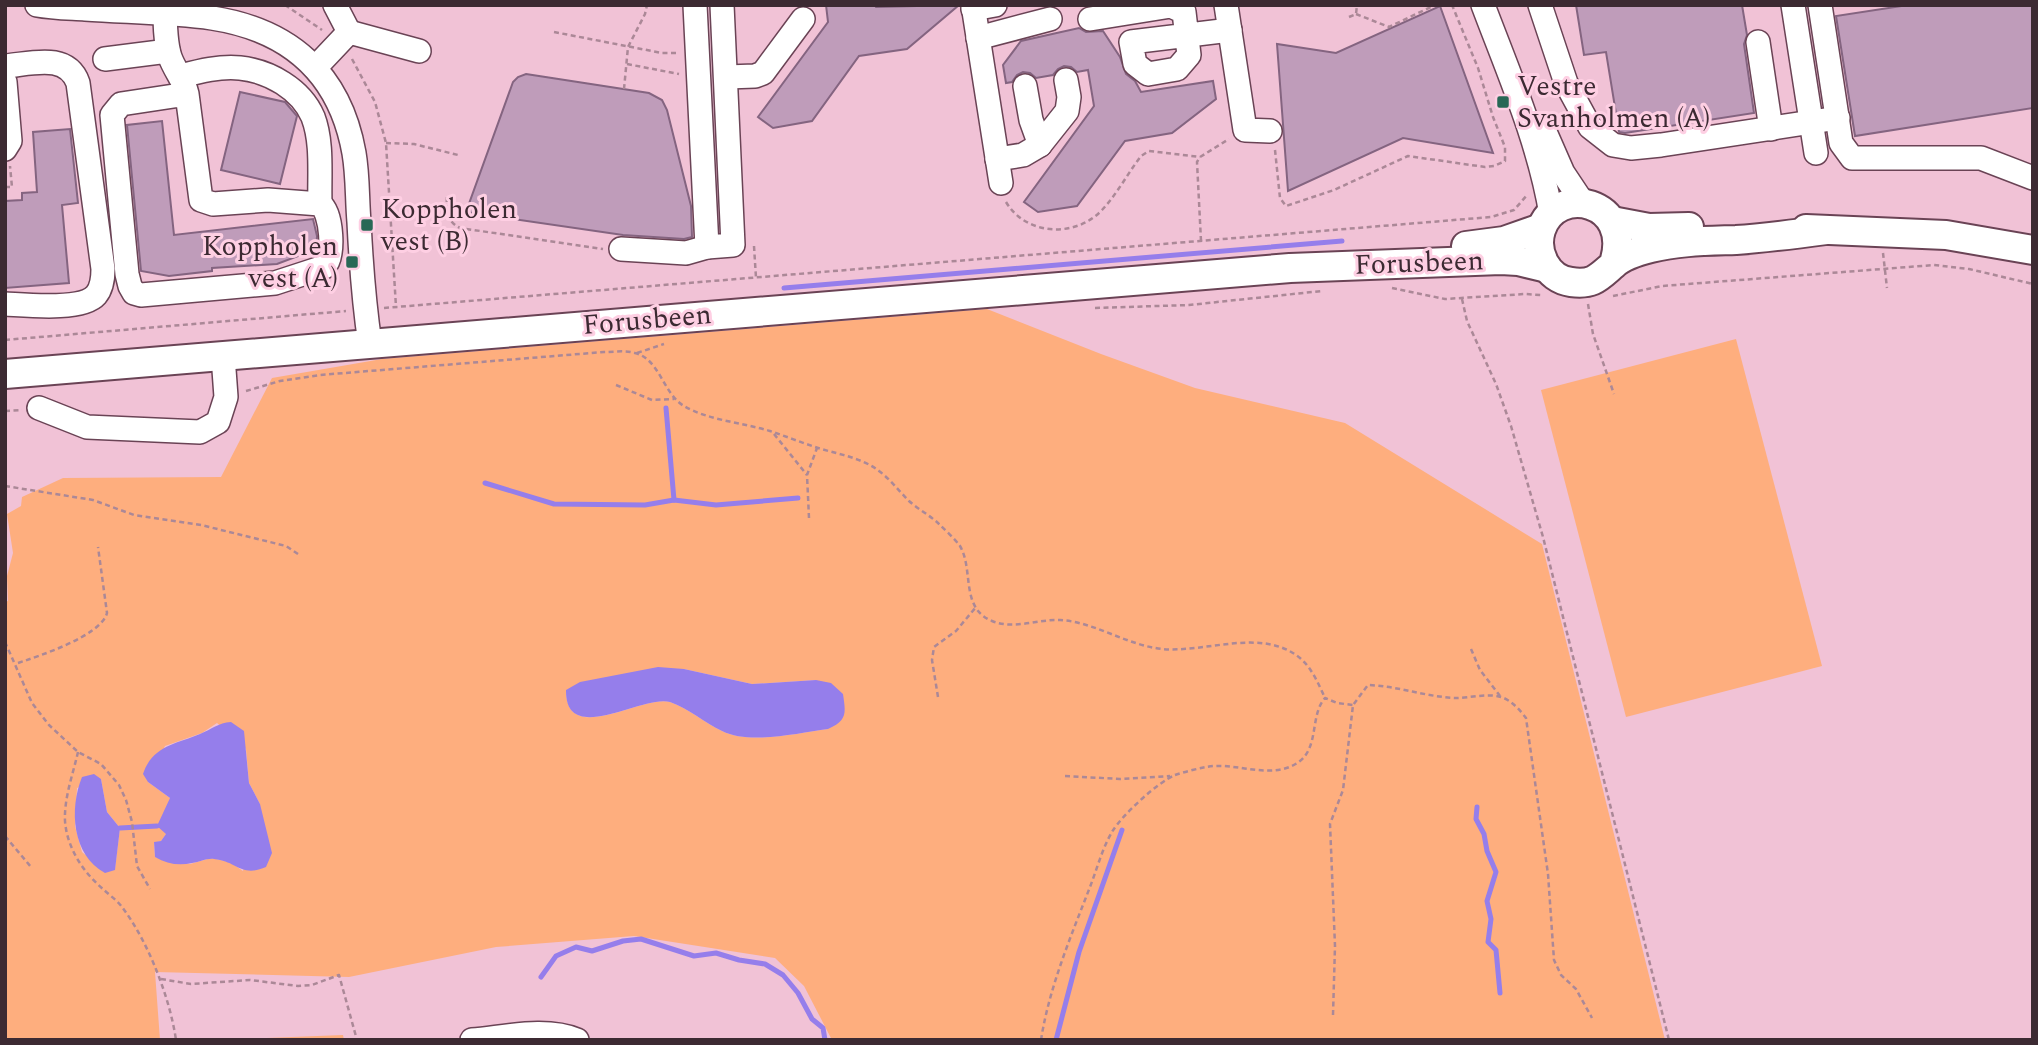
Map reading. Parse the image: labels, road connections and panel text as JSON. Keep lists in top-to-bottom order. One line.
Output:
{"streets":{"main road":["Forusbeen"]},"places":{"transit":["Vestre Svanholmen (A)","Koppholen vest (B)","Koppholen vest (A)"]}}
